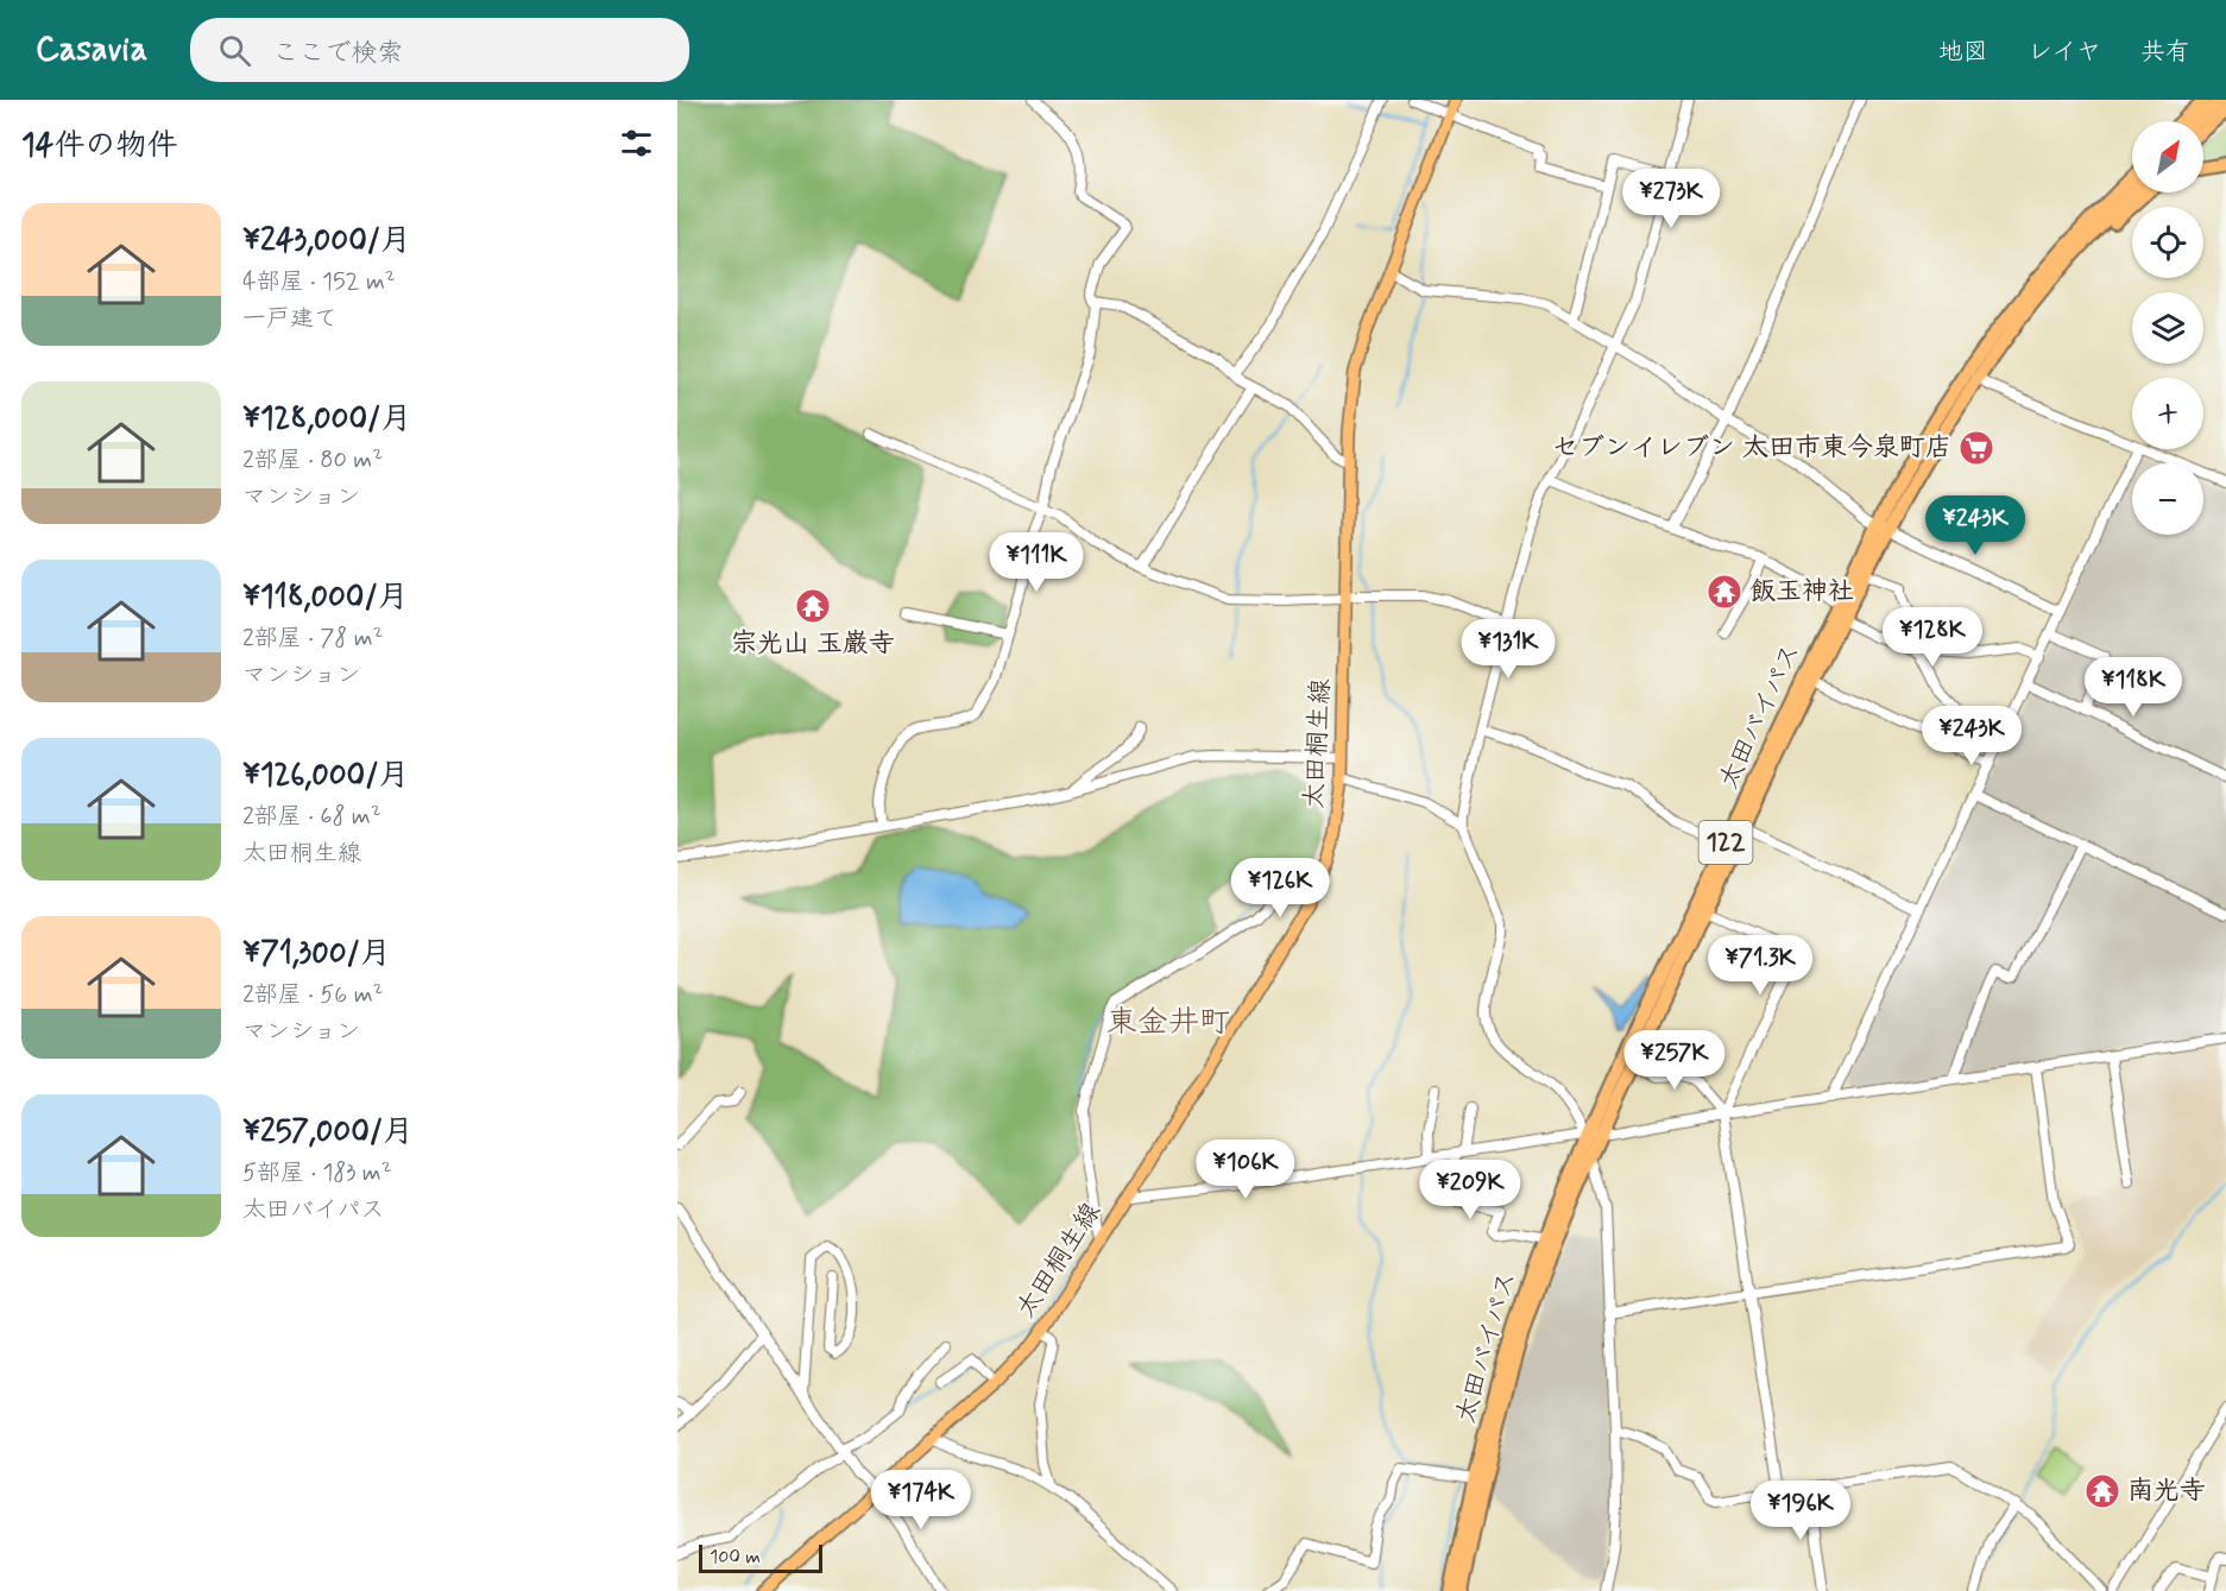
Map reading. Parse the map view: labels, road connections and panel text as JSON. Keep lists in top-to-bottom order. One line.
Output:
{"streets":{"highway":["太田バイパス","122"],"main road":["太田桐生線"]},"districts":["東金井町"],"places":{"supermarket":["セブンイレブン 太田市東今泉町店"],"temple":["飯玉神社","宗光山 玉巌寺","南光寺"]},"scale_bar":"100 m","north":"top right","page":{"header":"Casavia","search":"ここで検索","nav":["地図","レイヤ","共有"],"heading":"14件の物件","map_buttons":["+","−"],"price":["¥273K","¥243K","¥111K","¥128K","¥131K","¥118K","¥243K","¥126K","¥71.3K","¥257K","¥106K","¥209K","¥174K","¥196K"],"list":[{"name":"¥243,000/月","note":"4部屋 · 152 m² · 一戸建て"},{"name":"¥128,000/月","note":"2部屋 · 80 m² · マンション"},{"name":"¥118,000/月","note":"2部屋 · 78 m² · マンション"},{"name":"¥126,000/月","note":"2部屋 · 68 m² · 太田桐生線"},{"name":"¥71,300/月","note":"2部屋 · 56 m² · マンション"},{"name":"¥257,000/月","note":"5部屋 · 183 m² · 太田バイパス"}],"scale":"100 m"}}
